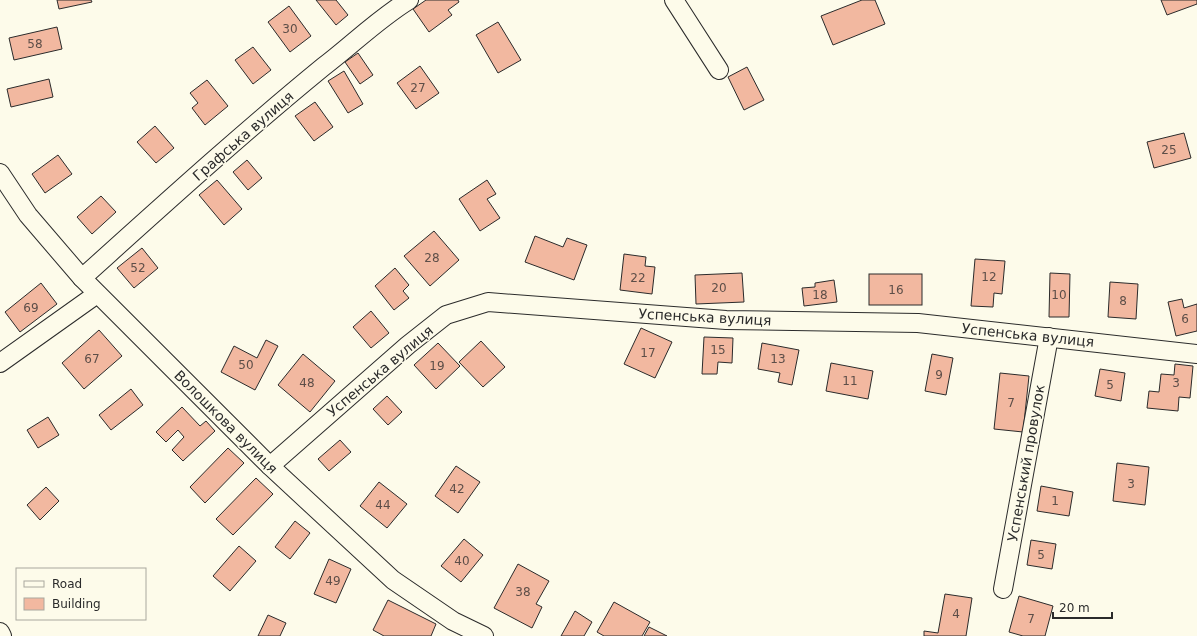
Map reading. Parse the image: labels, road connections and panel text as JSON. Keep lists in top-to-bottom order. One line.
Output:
{"streets":{"street":["Графська вулиця","Успенська вулиця","Волошкова вулиця","Успенський провулок"]},"crossings":[["Графська вулиця","Волошкова вулиця"],["Успенська вулиця","Волошкова вулиця"],["Успенська вулиця","Успенський провулок"]],"house_numbers":["30","58","27","25","28","52","12","22","20","16","18","10","8","69","6","15","17","67","13","50","19","9","11","48","3","5","7","3","42","1","44","5","40","49","38","4","7"],"legend":["Road","Building"],"scale_bar":"20 m"}
